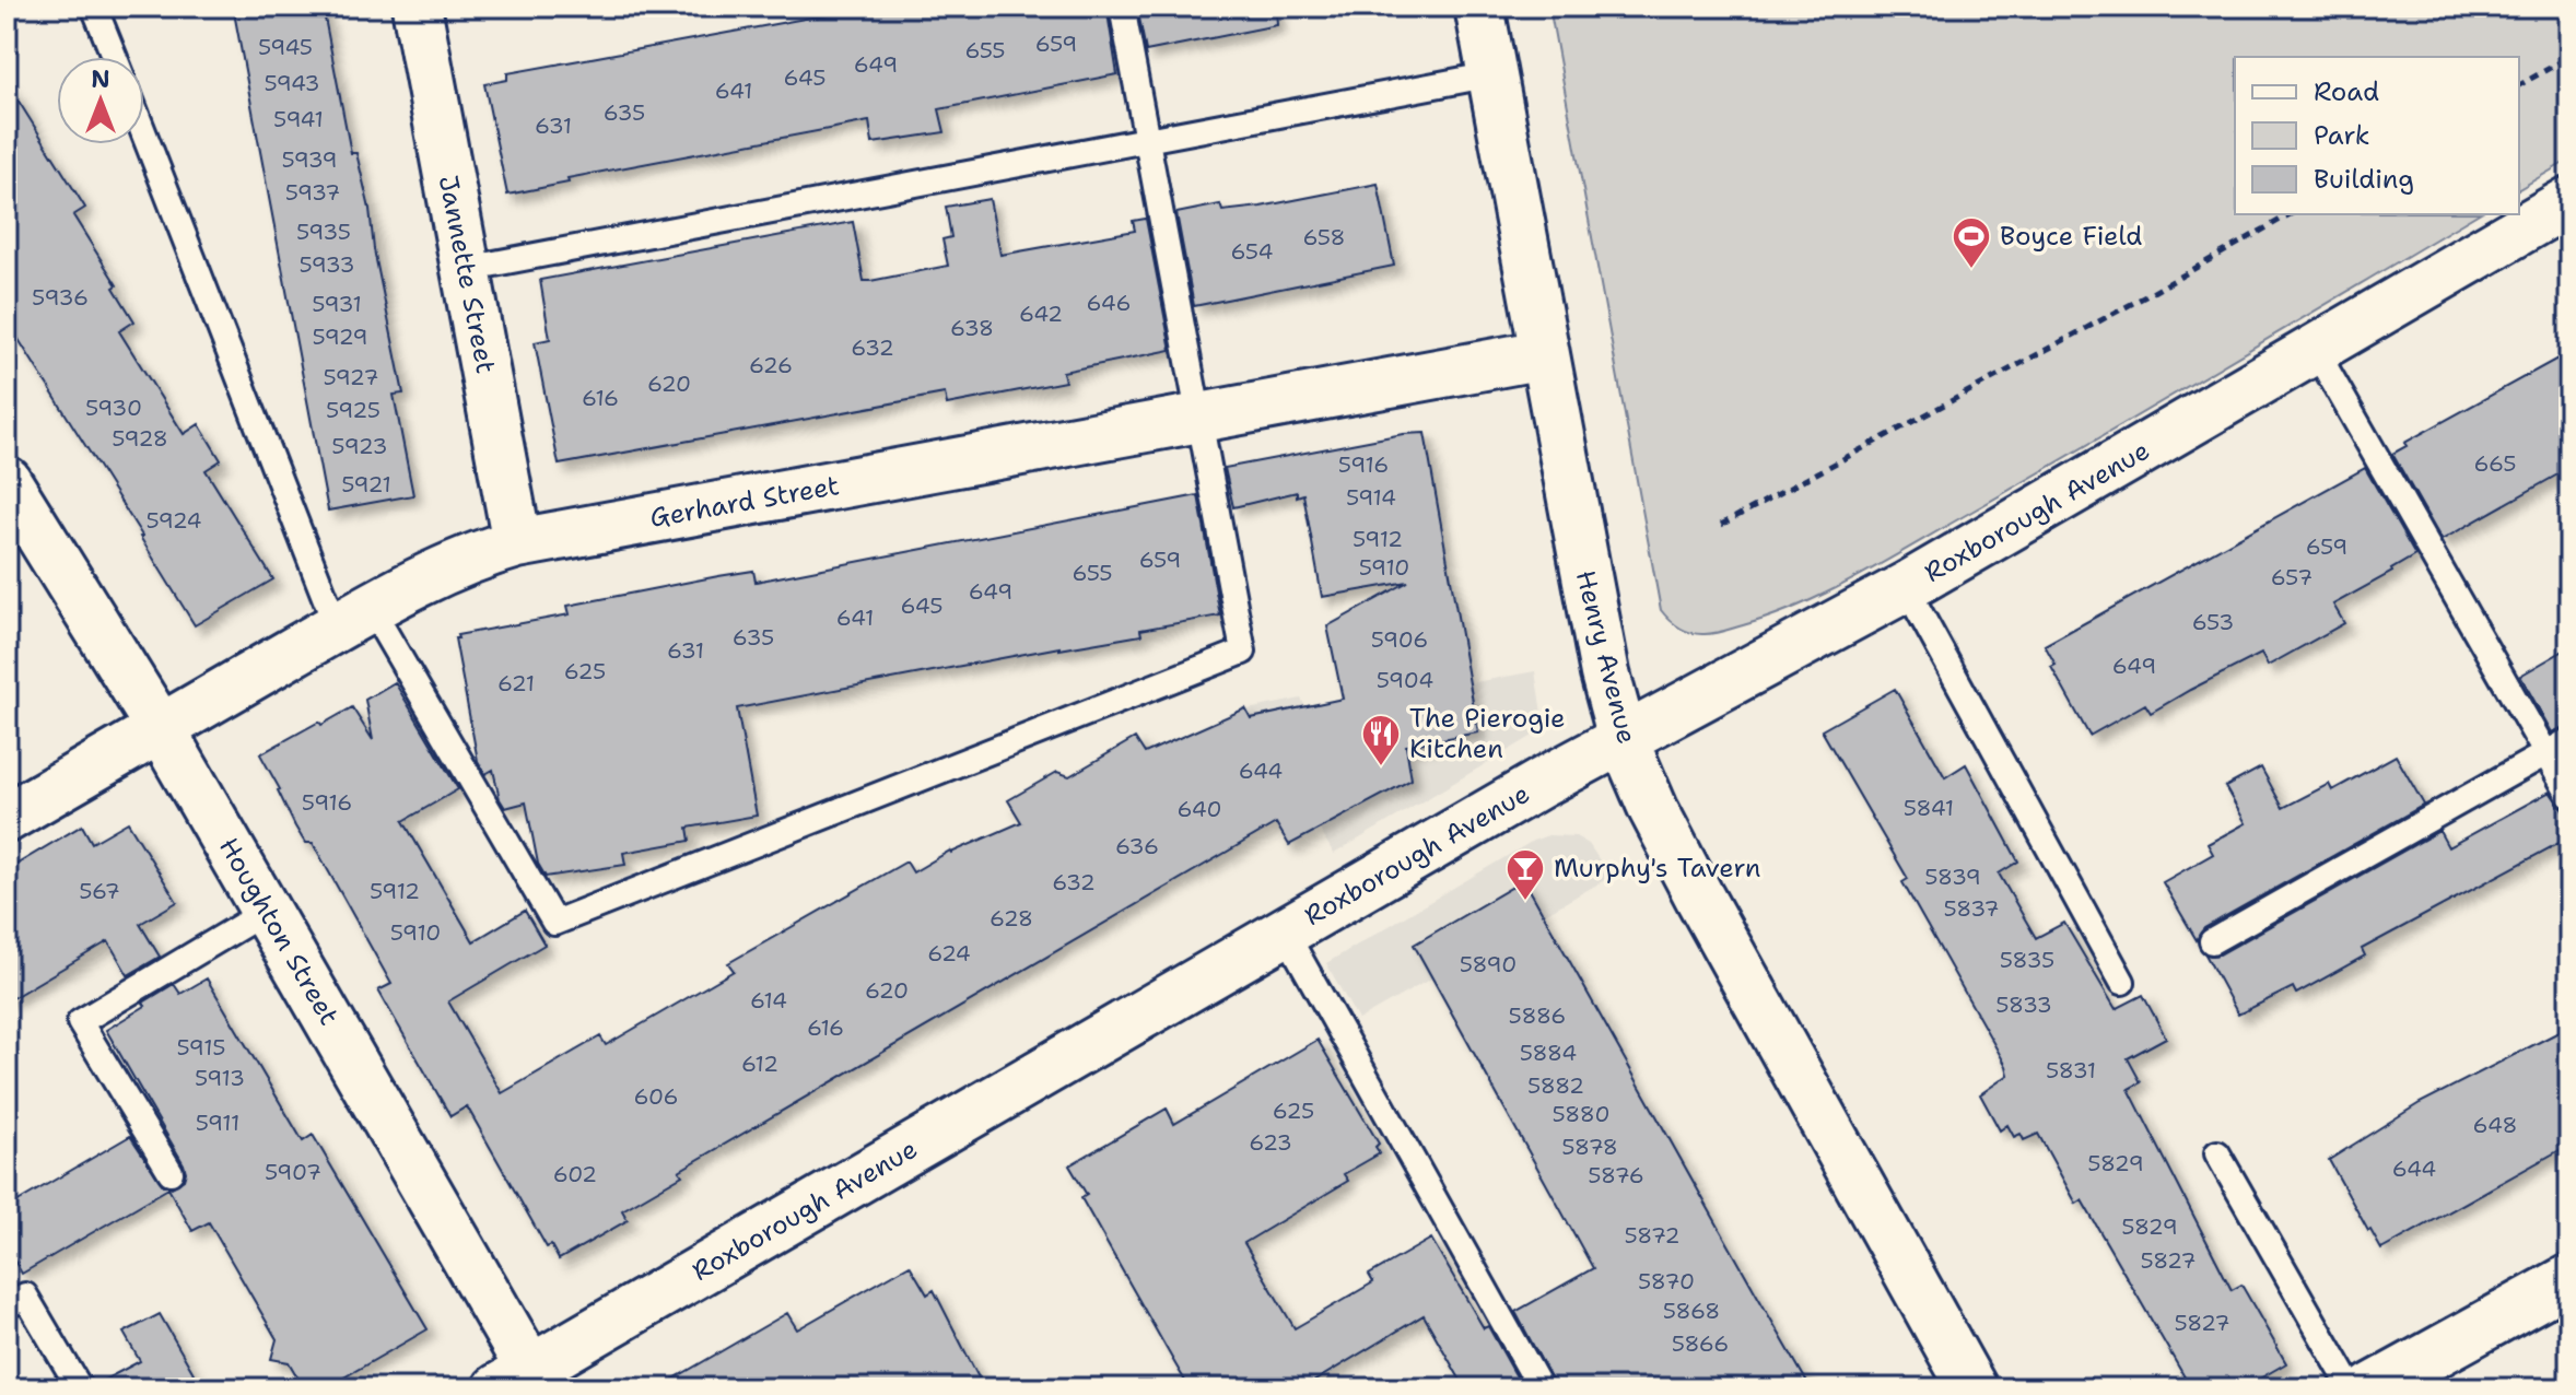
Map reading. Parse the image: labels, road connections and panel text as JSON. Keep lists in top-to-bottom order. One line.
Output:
{"streets":{"street":["Jannette Street","Gerhard Street","Roxborough Avenue","Henry Avenue","Houghton Street"]},"crossings":[["Jannette Street","Gerhard Street"],["Gerhard Street","Henry Avenue"],["Gerhard Street","Houghton Street"],["Roxborough Avenue","Henry Avenue"],["Roxborough Avenue","Houghton Street"]],"places":{"sports":["Boyce Field"],"restaurant":["The Pierogie Kitchen"],"bar":["Murphy's Tavern"]},"house_numbers":["659","5945","655","649","645","5943","641","635","5941","631","5939","5937","5935","658","654","5933","5936","646","5931","642","638","5929","632","626","5927","620","616","5930","5925","5928","5923","665","5916","5921","5914","5924","5912","659","659","5910","655","657","649","645","641","653","635","5906","631","649","625","5904","621","644","5916","5841","640","636","5839","632","567","5912","5837","628","5910","624","5835","5890","620","614","5833","5886","616","5915","5884","612","5831","5913","5882","606","625","5880","5911","648","623","5878","5829","644","5907","602","5876","5829","5872","5827","5870","5868","5827","5866"],"legend":["Road","Park","Building"],"north":"top"}
